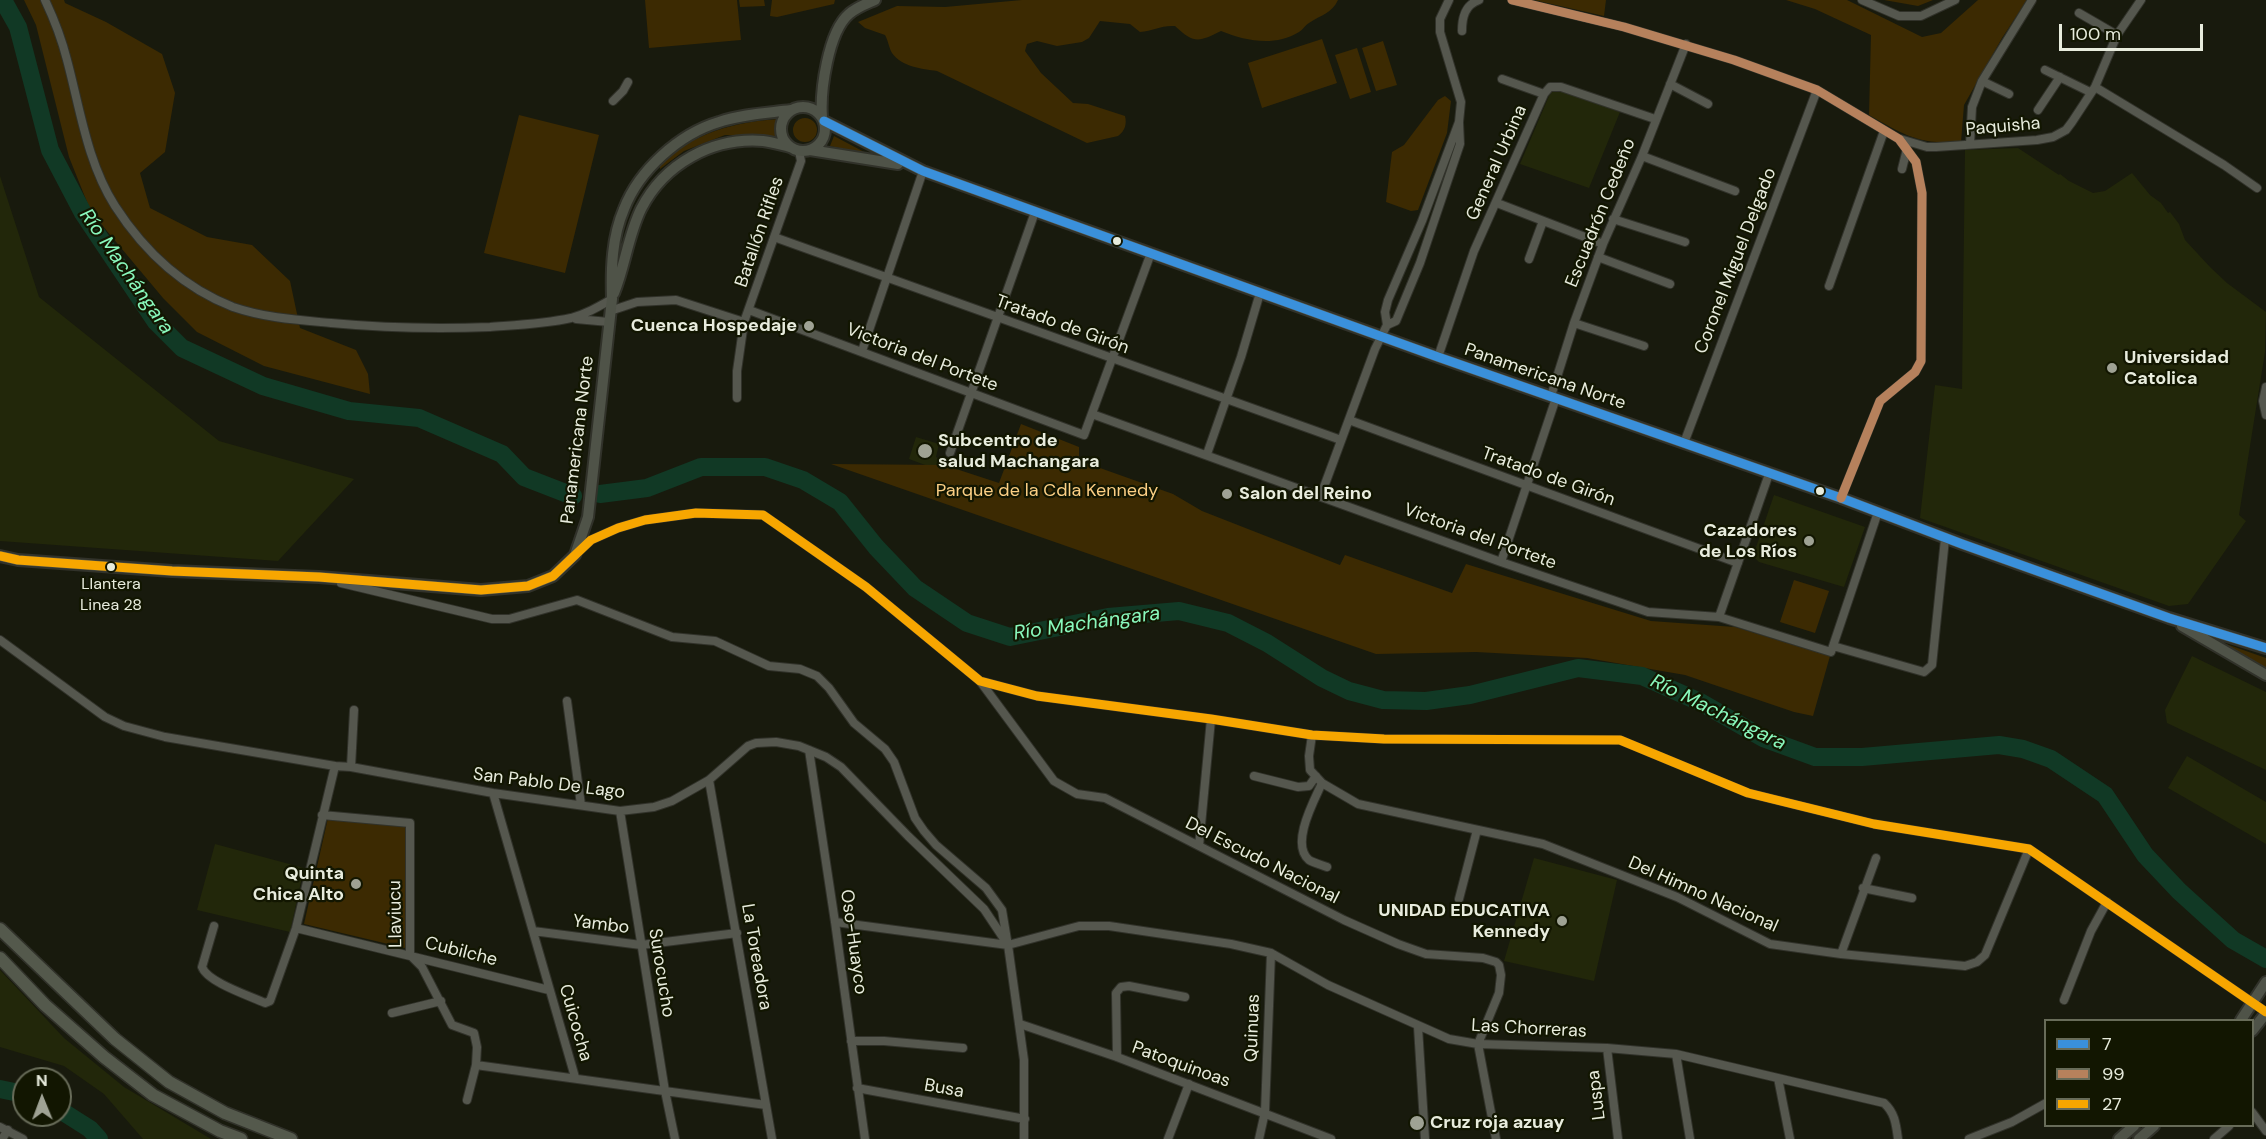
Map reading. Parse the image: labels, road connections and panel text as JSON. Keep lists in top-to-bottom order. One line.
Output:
{"streets":{"main road":["Panamericana Norte"],"street":["Paquisha","General Urbina","Escuadrón Cedeño","Batallón Rifles","Coronel Miguel Delgado","Tratado de Girón","Victoria del Portete","San Pablo De Lago","Del Escudo Nacional","Del Himno Nacional","Llaviucu","Yambo","Oso-Huayco","Cubilche","La Toreadora","Surocucho","Cuicocha","Quinuas","Las Chorreras","Patoquinoas","Busa","Luspa"]},"crossings":[["General Urbina","Escuadrón Cedeño"],["General Urbina","Panamericana Norte"],["Escuadrón Cedeño","Tratado de Girón"],["Escuadrón Cedeño","Victoria del Portete"],["Escuadrón Cedeño","Panamericana Norte"],["Batallón Rifles","Tratado de Girón"],["Batallón Rifles","Victoria del Portete"],["Batallón Rifles","Panamericana Norte"],["Coronel Miguel Delgado","Panamericana Norte"],["San Pablo De Lago","Oso-Huayco"],["San Pablo De Lago","La Toreadora"],["San Pablo De Lago","Surocucho"],["San Pablo De Lago","Cuicocha"],["San Pablo De Lago","Las Chorreras"],["San Pablo De Lago","Patoquinoas"],["San Pablo De Lago","Busa"],["Del Escudo Nacional","Las Chorreras"],["Llaviucu","Cubilche"],["Yambo","La Toreadora"],["Yambo","Surocucho"],["Yambo","Cuicocha"],["Oso-Huayco","Busa"],["Cubilche","Cuicocha"],["La Toreadora","Cuicocha"],["Surocucho","Cuicocha"],["Quinuas","Las Chorreras"],["Quinuas","Patoquinoas"],["Las Chorreras","Luspa"]],"water":["Río Machángara"],"parks":["Parque de la Cdla Kennedy"],"places":["Cuenca Hospedaje","Universidad Catolica","Subcentro de salud Machangara","Salon del Reino","Cazadores de Los Ríos","Llantera Linea 28","Quinta Chica Alto","UNIDAD EDUCATIVA Kennedy","Cruz roja azuay"],"lines":["transit line 99","transit line 7","transit line 27"],"legend":["7","99","27"],"scale_bar":"100 m","north":"top"}
